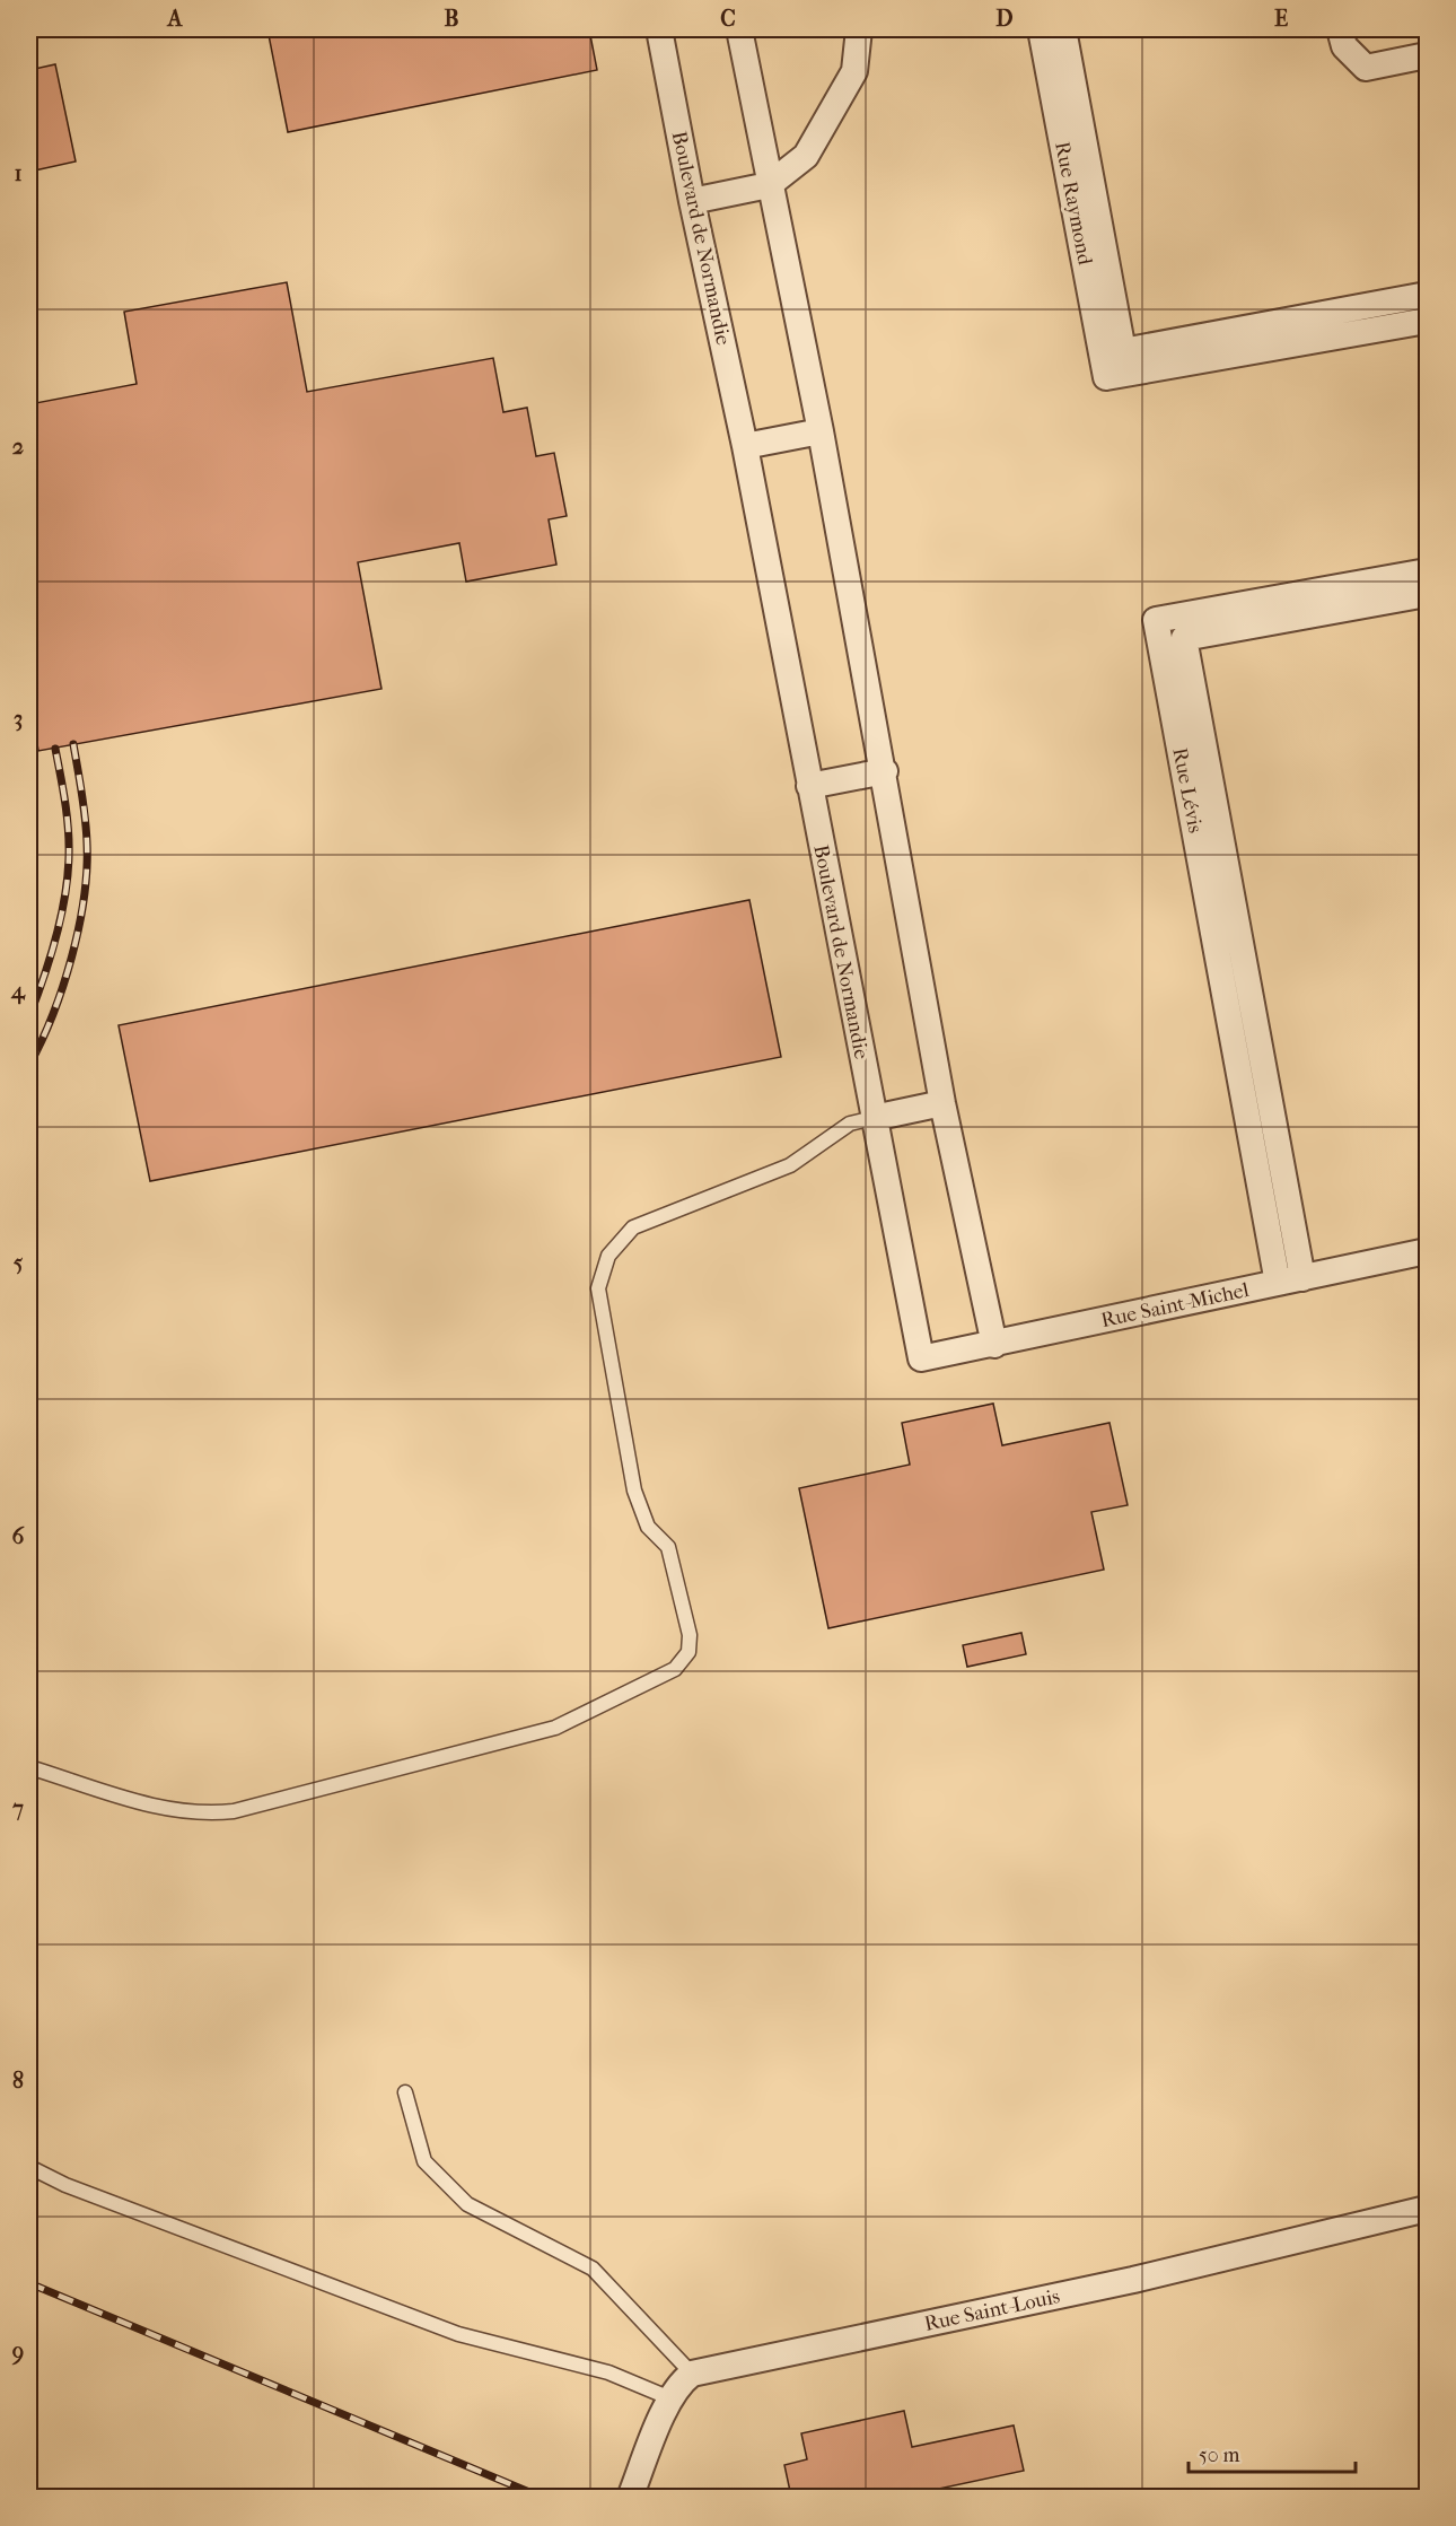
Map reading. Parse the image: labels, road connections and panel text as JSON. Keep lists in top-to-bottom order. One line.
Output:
{"streets":{"street":["Rue Raymond","Boulevard de Normandie","Rue Lévis","Rue Saint-Michel","Rue Saint-Louis"]},"crossings":[["Boulevard de Normandie","Rue Saint-Michel"],["Rue Lévis","Rue Saint-Michel"]],"scale_bar":"50 m","grid":{"columns":["A","B","C","D","E"],"rows":["1","2","3","4","5","6","7","8","9"]}}
